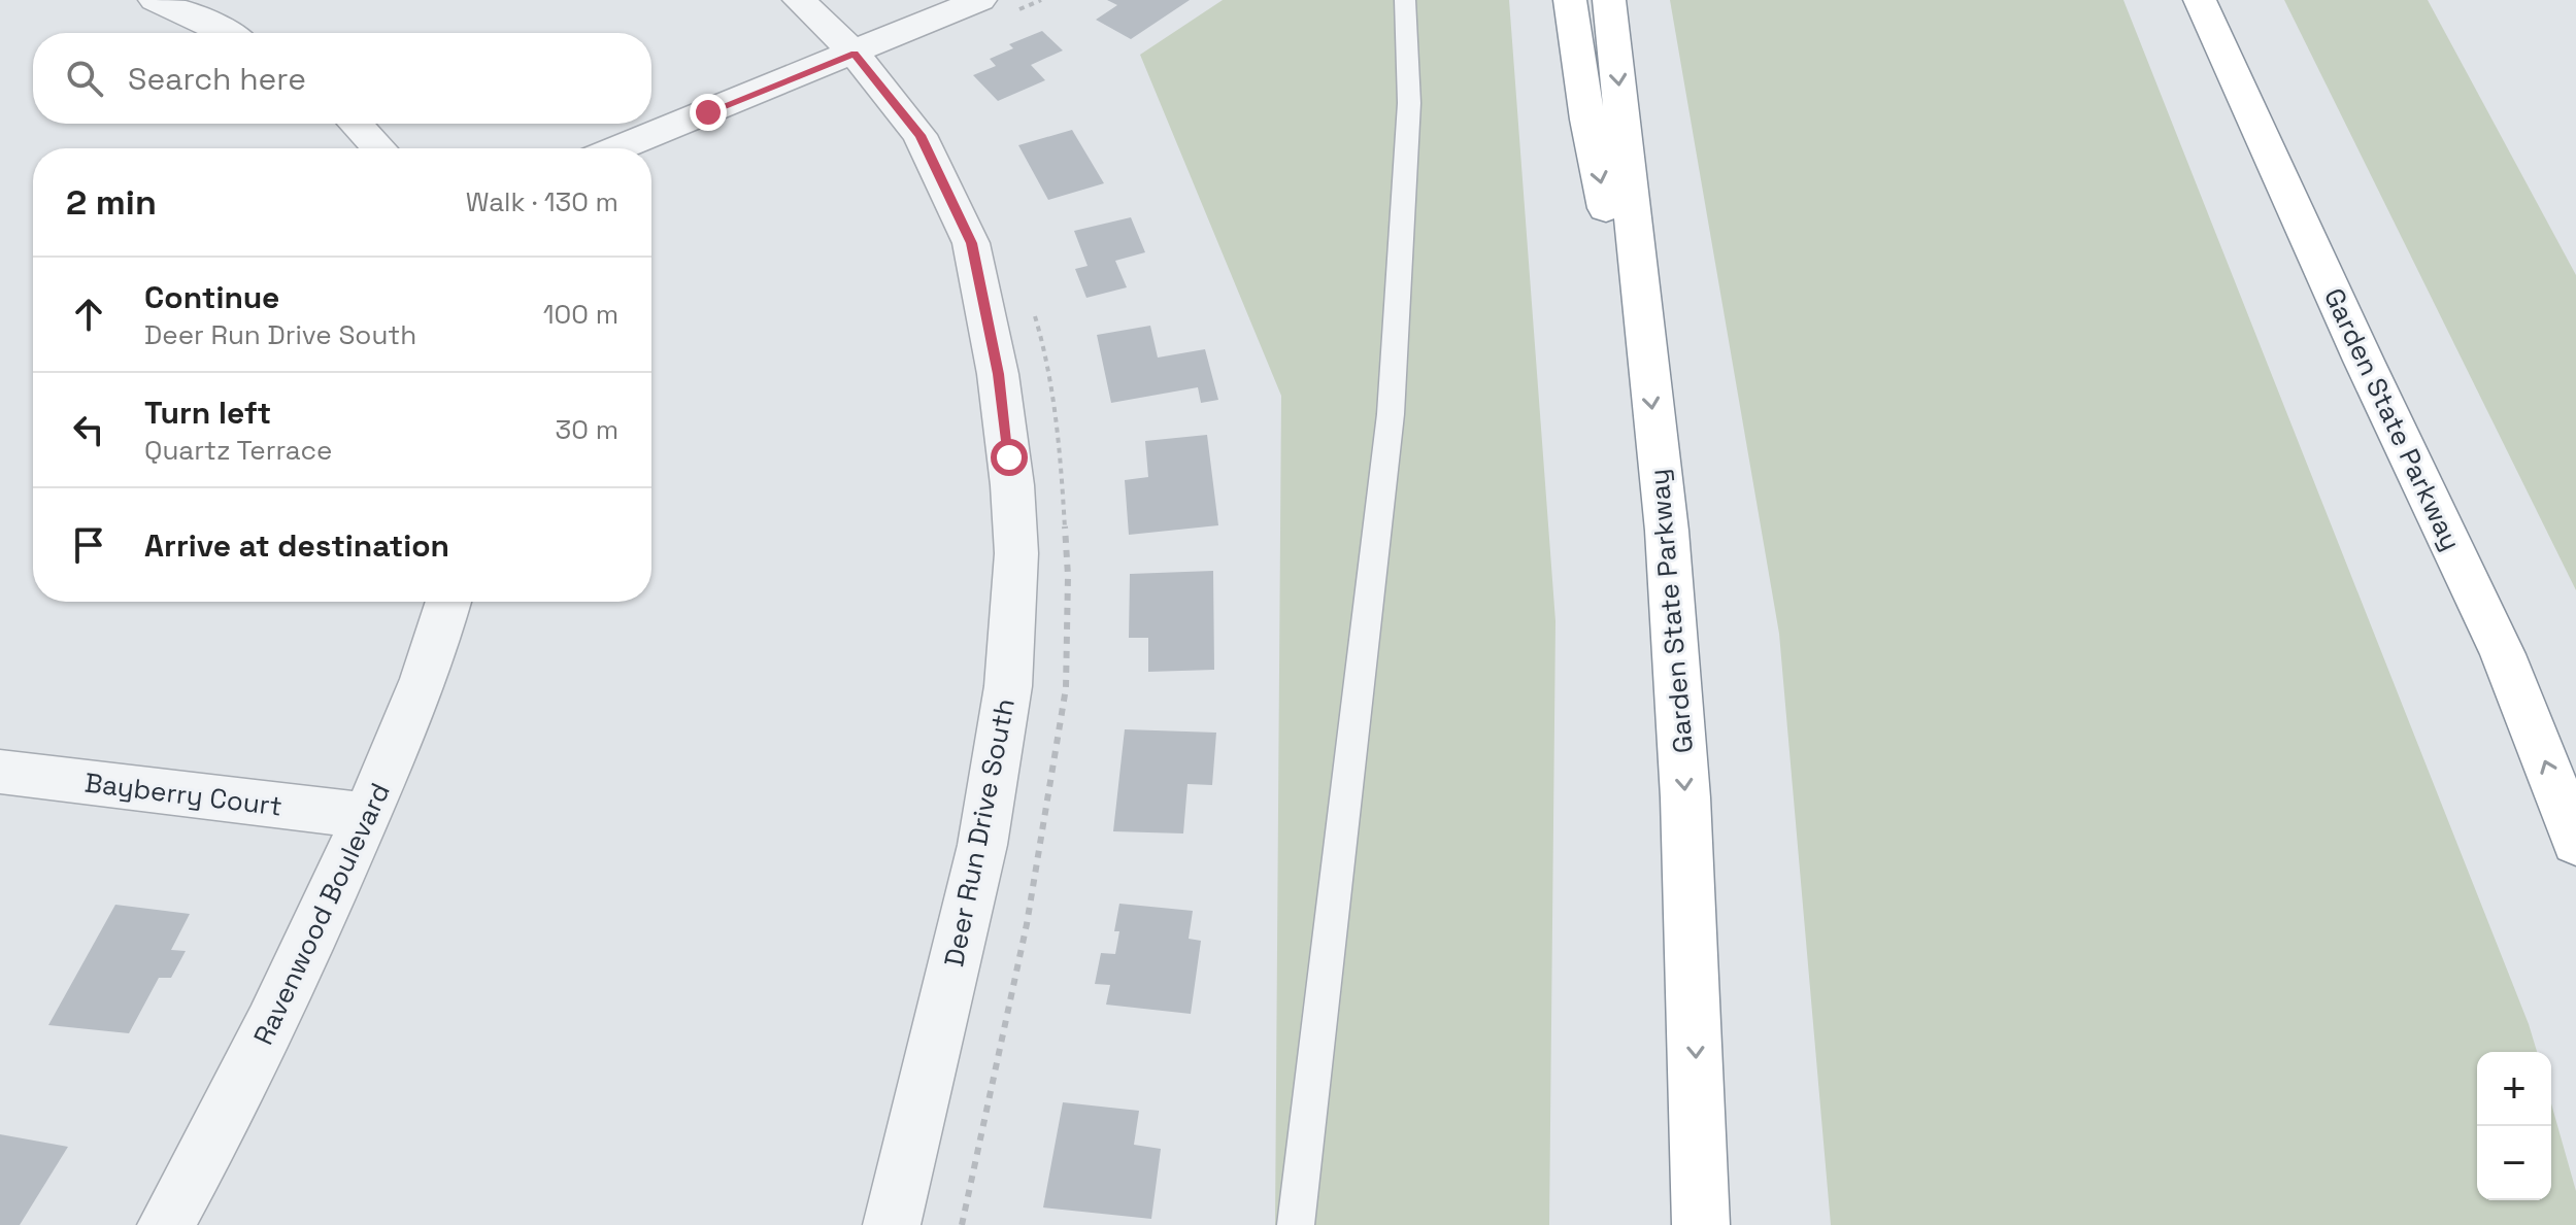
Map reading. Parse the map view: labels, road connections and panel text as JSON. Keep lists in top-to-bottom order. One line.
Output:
{"streets":{"highway":["Garden State Parkway"],"street":["Bayberry Court","Deer Run Drive South","Ravenwood Boulevard"]},"crossings":[["Bayberry Court","Ravenwood Boulevard"]],"page":{"search":"Search here","heading":["2 min","Walk · 130 m"],"list":[["Continue","Deer Run Drive South","100 m"],["Turn left","Quartz Terrace","30 m"],"Arrive at destination"],"map_buttons":["+","−"]}}
